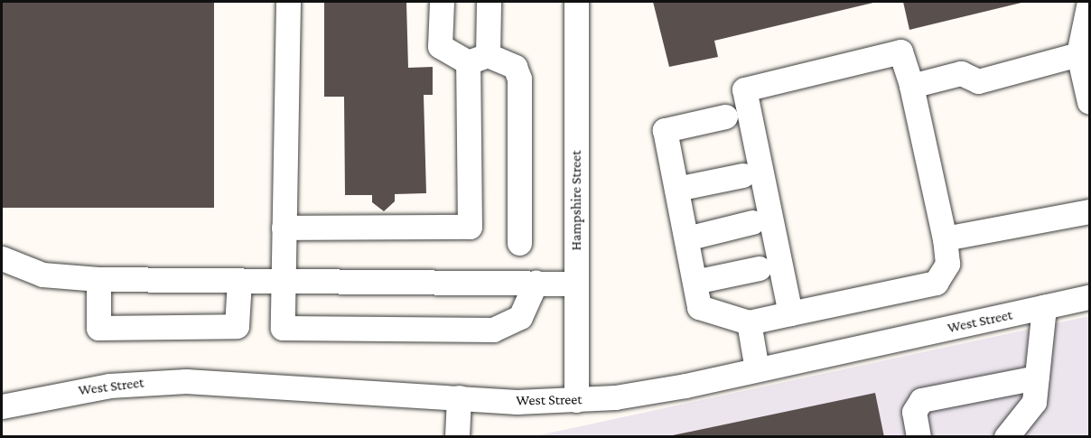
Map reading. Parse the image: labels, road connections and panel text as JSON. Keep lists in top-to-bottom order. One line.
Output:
{"streets":{"street":["Hampshire Street","West Street"]},"crossings":[["Hampshire Street","West Street"]]}
